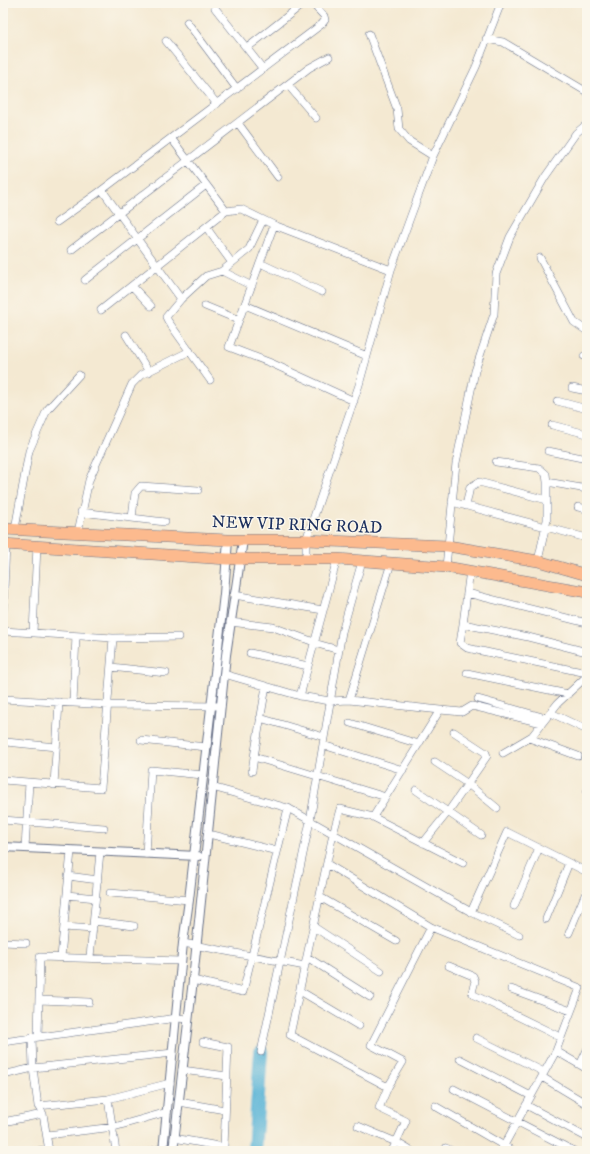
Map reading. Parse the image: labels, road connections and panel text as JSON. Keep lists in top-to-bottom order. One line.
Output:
{"streets":{"main road":["NEW VIP RING ROAD"]}}
